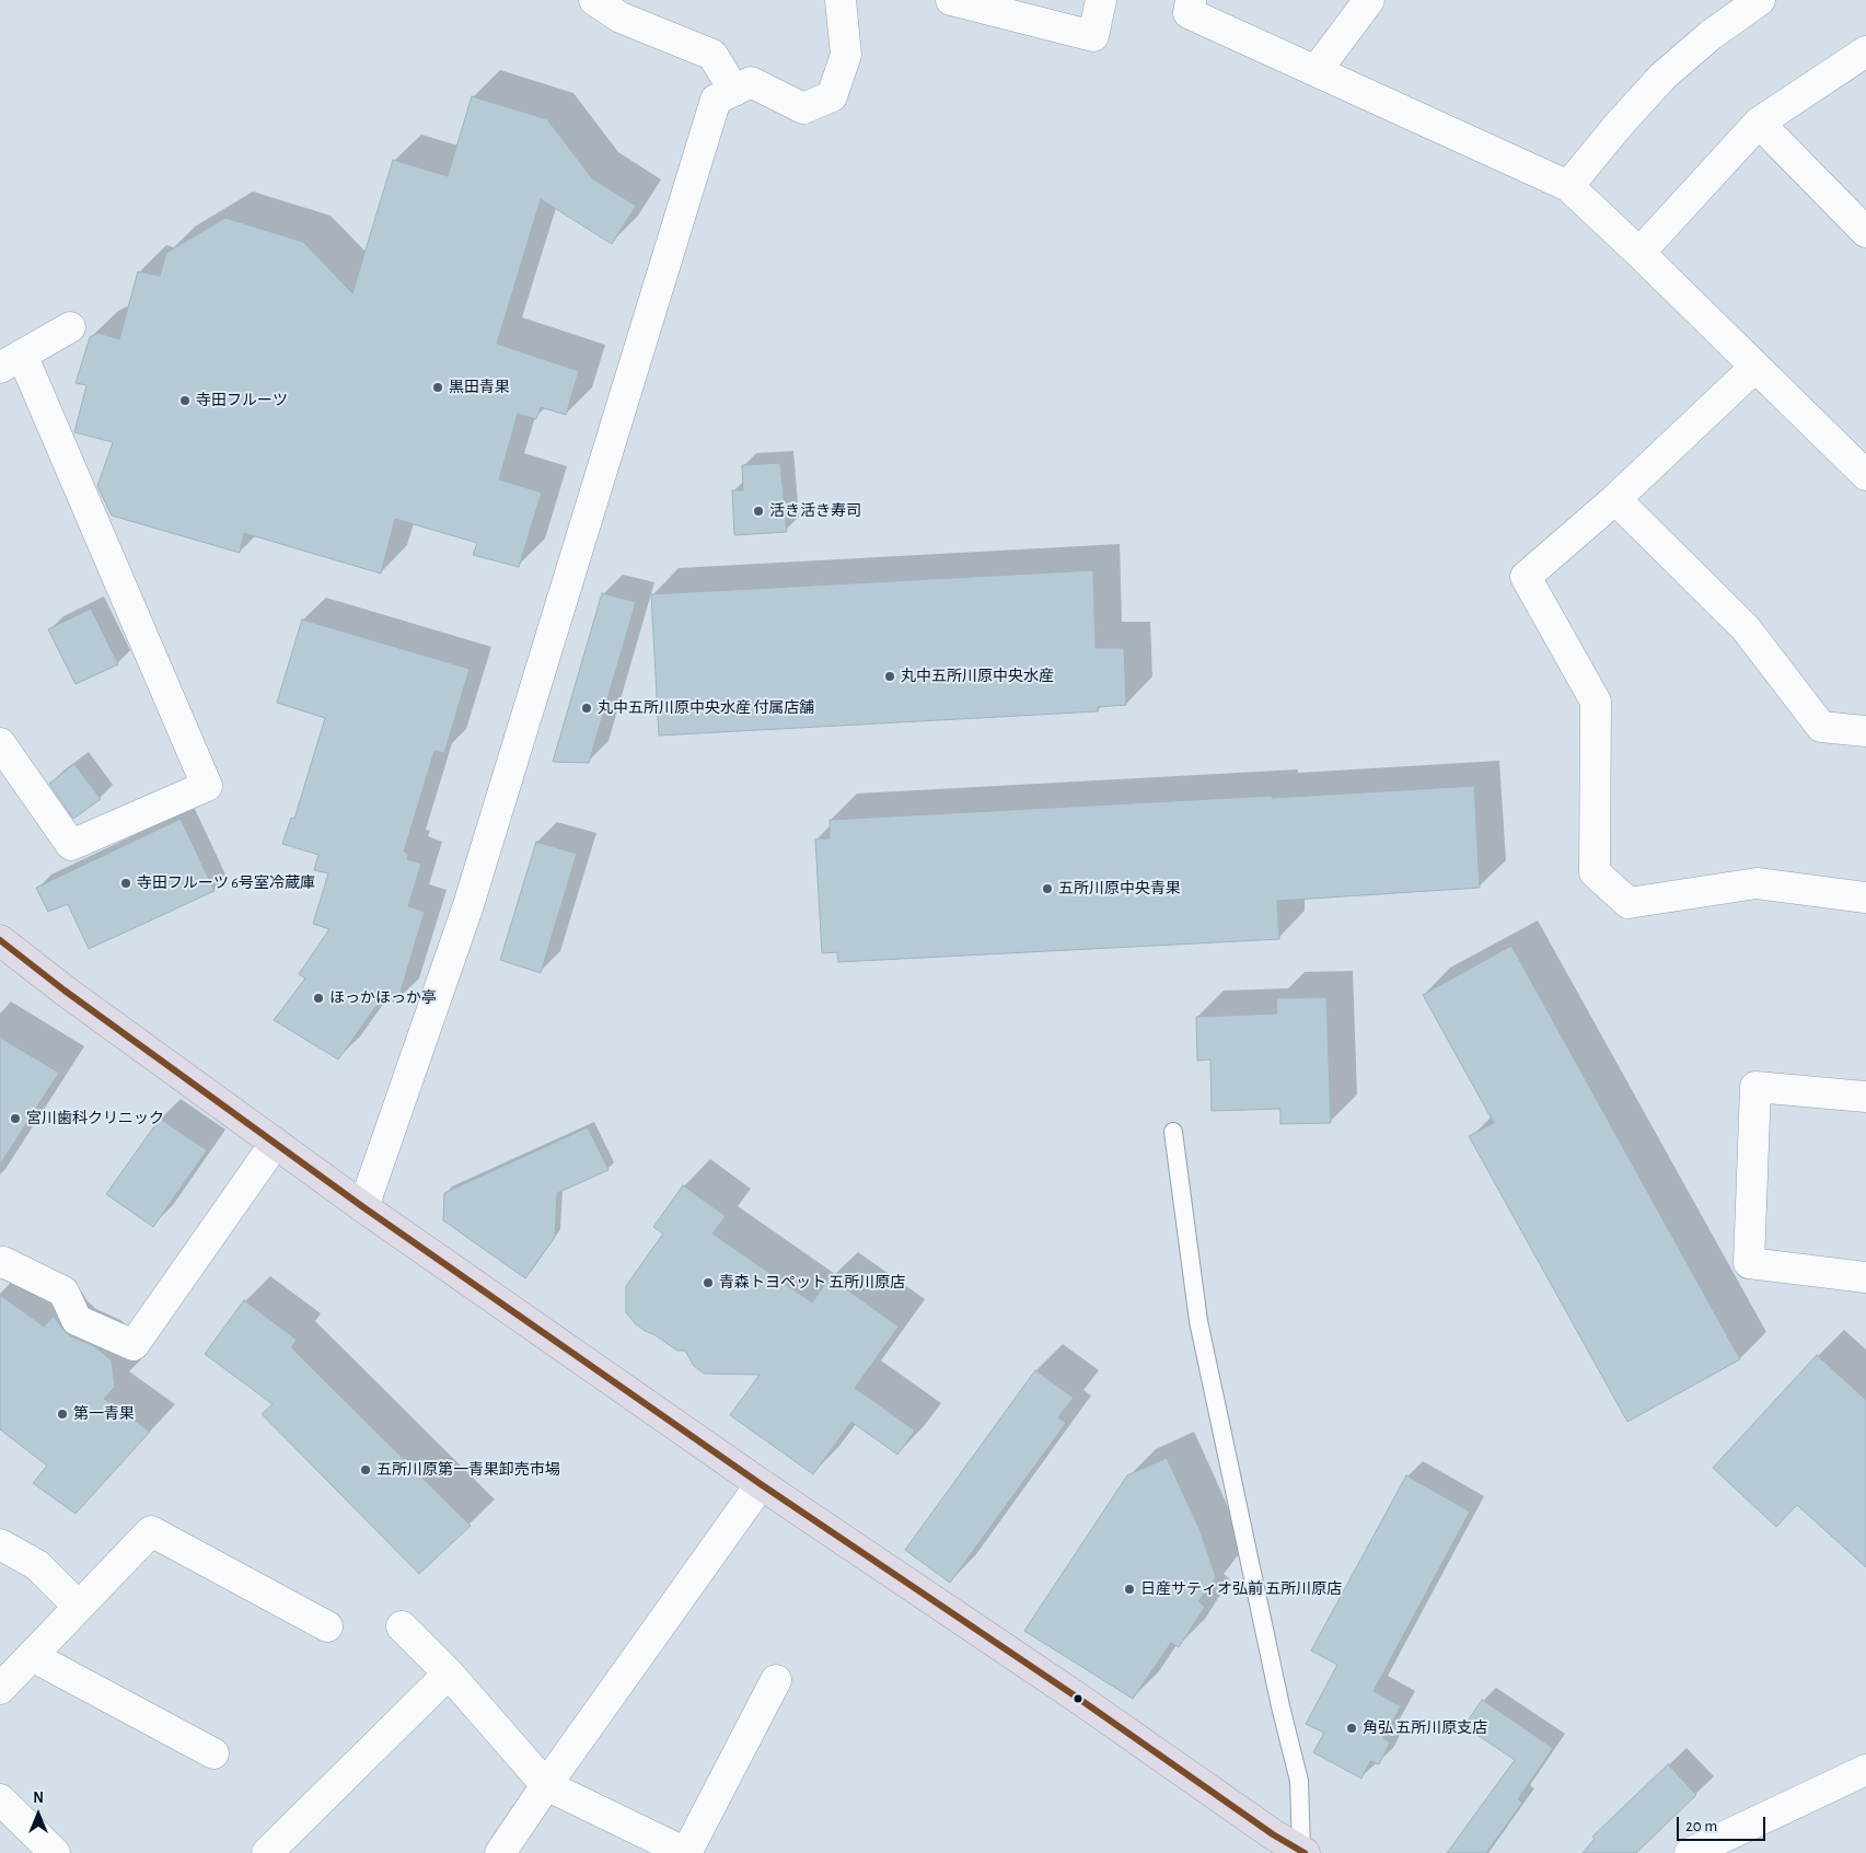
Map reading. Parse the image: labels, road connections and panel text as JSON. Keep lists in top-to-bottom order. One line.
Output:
{"places":["黒田青果","寺田フルーツ","活き活き寿司","丸中五所川原中央水産","丸中五所川原中央水産 付属店舗","寺田フルーツ 6号室冷蔵庫","五所川原中央青果","ほっかほっか亭","宮川歯科クリニック","青森トヨペット 五所川原店","第一青果","五所川原第一青果卸売市場","日産サティオ弘前 五所川原店","角弘 五所川原支店"],"scale_bar":"20 m","north":"top"}
